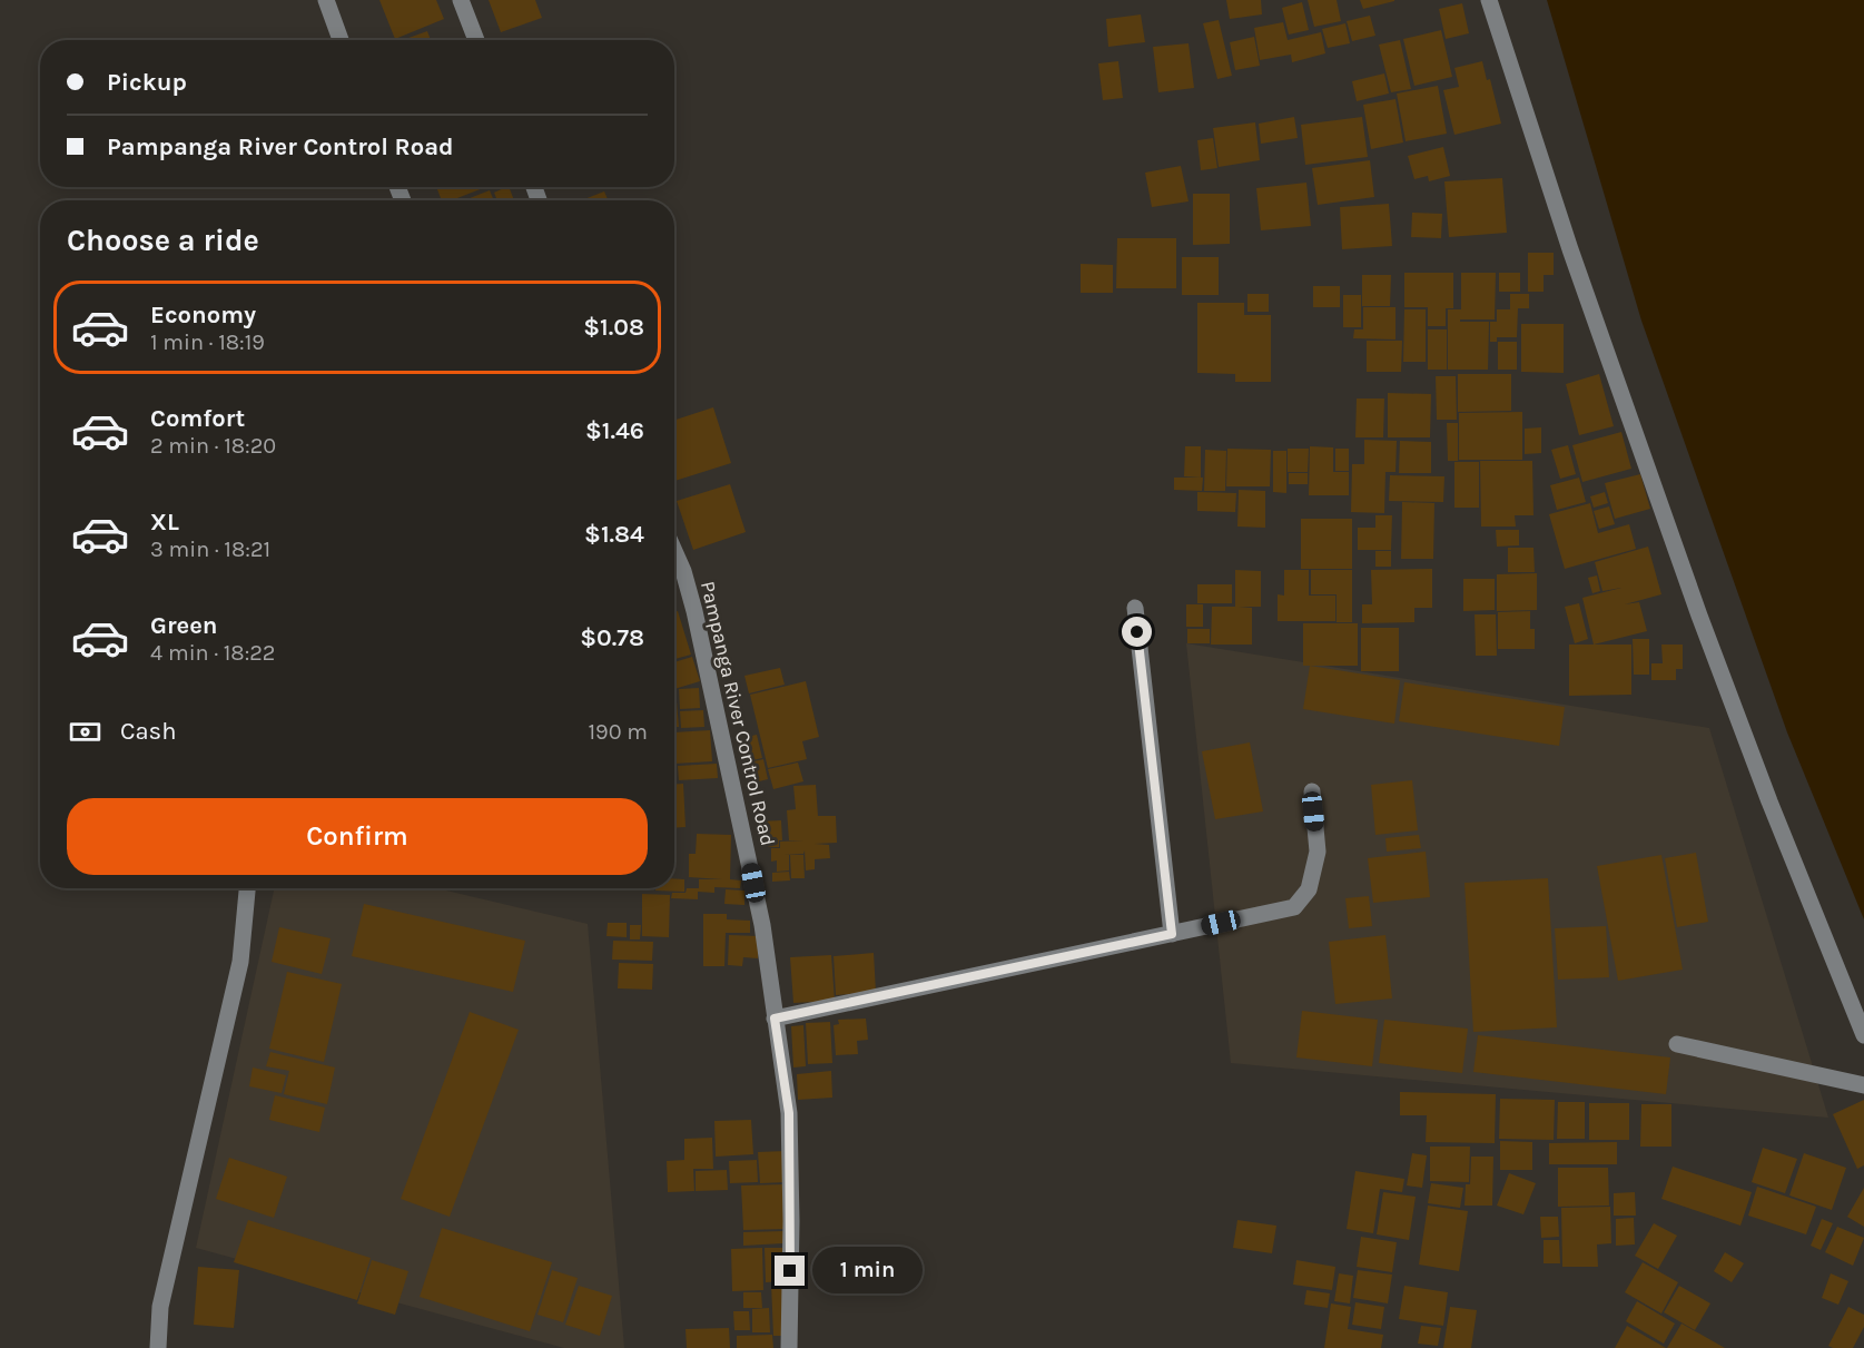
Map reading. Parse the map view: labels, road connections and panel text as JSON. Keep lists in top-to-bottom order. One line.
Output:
{"streets":{"street":["Pampanga River Control Road"]},"page":{"banner":["Pickup","Pampanga River Control Road"],"heading":"Choose a ride","list":[{"name":"Economy","note":"1 min · 18:19","value":"$1.08"},{"name":"Comfort","note":"2 min · 18:20","value":"$1.46"},{"name":"XL","note":"3 min · 18:21","value":"$1.84"},{"name":"Green","note":"4 min · 18:22","value":"$0.78"}],"pay":["Cash","190 m"],"buttons":"Confirm","bubble":"1 min"}}
